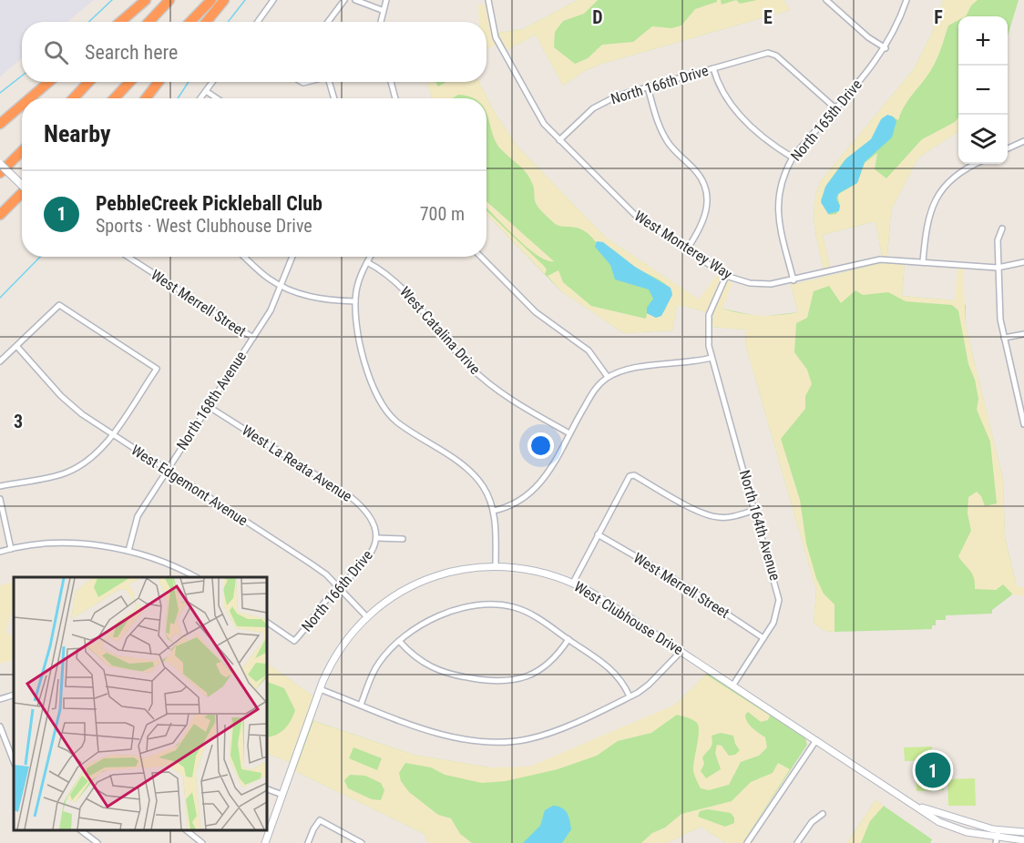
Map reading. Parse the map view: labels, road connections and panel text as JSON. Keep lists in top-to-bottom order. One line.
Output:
{"streets":{"street":["North 166th Drive","North 165th Drive","West Monterey Way","West Merrell Street","West Catalina Drive","North 168th Avenue","West La Reata Avenue","West Edgemont Avenue","North 164th Avenue","West Clubhouse Drive"]},"crossings":[["North 166th Drive","North 165th Drive"],["North 166th Drive","West Monterey Way"],["North 166th Drive","West La Reata Avenue"],["North 166th Drive","West Edgemont Avenue"],["North 165th Drive","West Monterey Way"],["West Monterey Way","North 164th Avenue"],["West Merrell Street","North 168th Avenue"],["West Merrell Street","North 164th Avenue"],["North 168th Avenue","West La Reata Avenue"],["North 168th Avenue","West Edgemont Avenue"],["West Edgemont Avenue","West Clubhouse Drive"],["North 164th Avenue","West Clubhouse Drive"]],"page":{"map_buttons":["+","−"],"search":"Search here","heading":"Nearby","list":[{"mark":"1","name":"PebbleCreek Pickleball Club","note":"Sports · West Clubhouse Drive","value":"700 m"}],"pins":"1"},"grid":{"columns":["D","E","F"],"rows":["3"]}}
